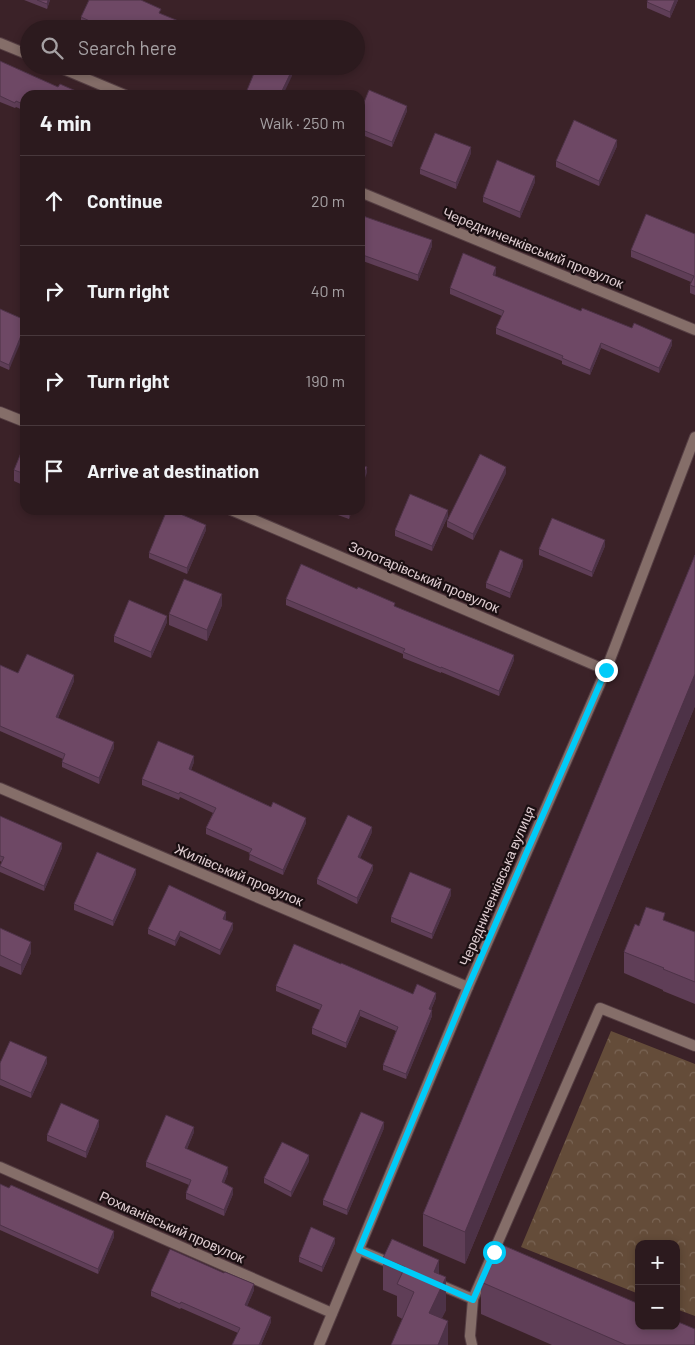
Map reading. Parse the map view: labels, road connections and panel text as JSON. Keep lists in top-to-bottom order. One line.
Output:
{"streets":{"street":["Чередниченківський провулок","Золотарівський провулок","Жилівський провулок","Чередниченківська вулиця","Рохманівський провулок"]},"crossings":[["Золотарівський провулок","Чередниченківська вулиця"],["Жилівський провулок","Чередниченківська вулиця"],["Чередниченківська вулиця","Рохманівський провулок"]],"page":{"search":"Search here","heading":["4 min","Walk · 250 m"],"list":[["Continue","20 m"],["Turn right","40 m"],["Turn right","190 m"],"Arrive at destination"],"map_buttons":["+","−"]}}
